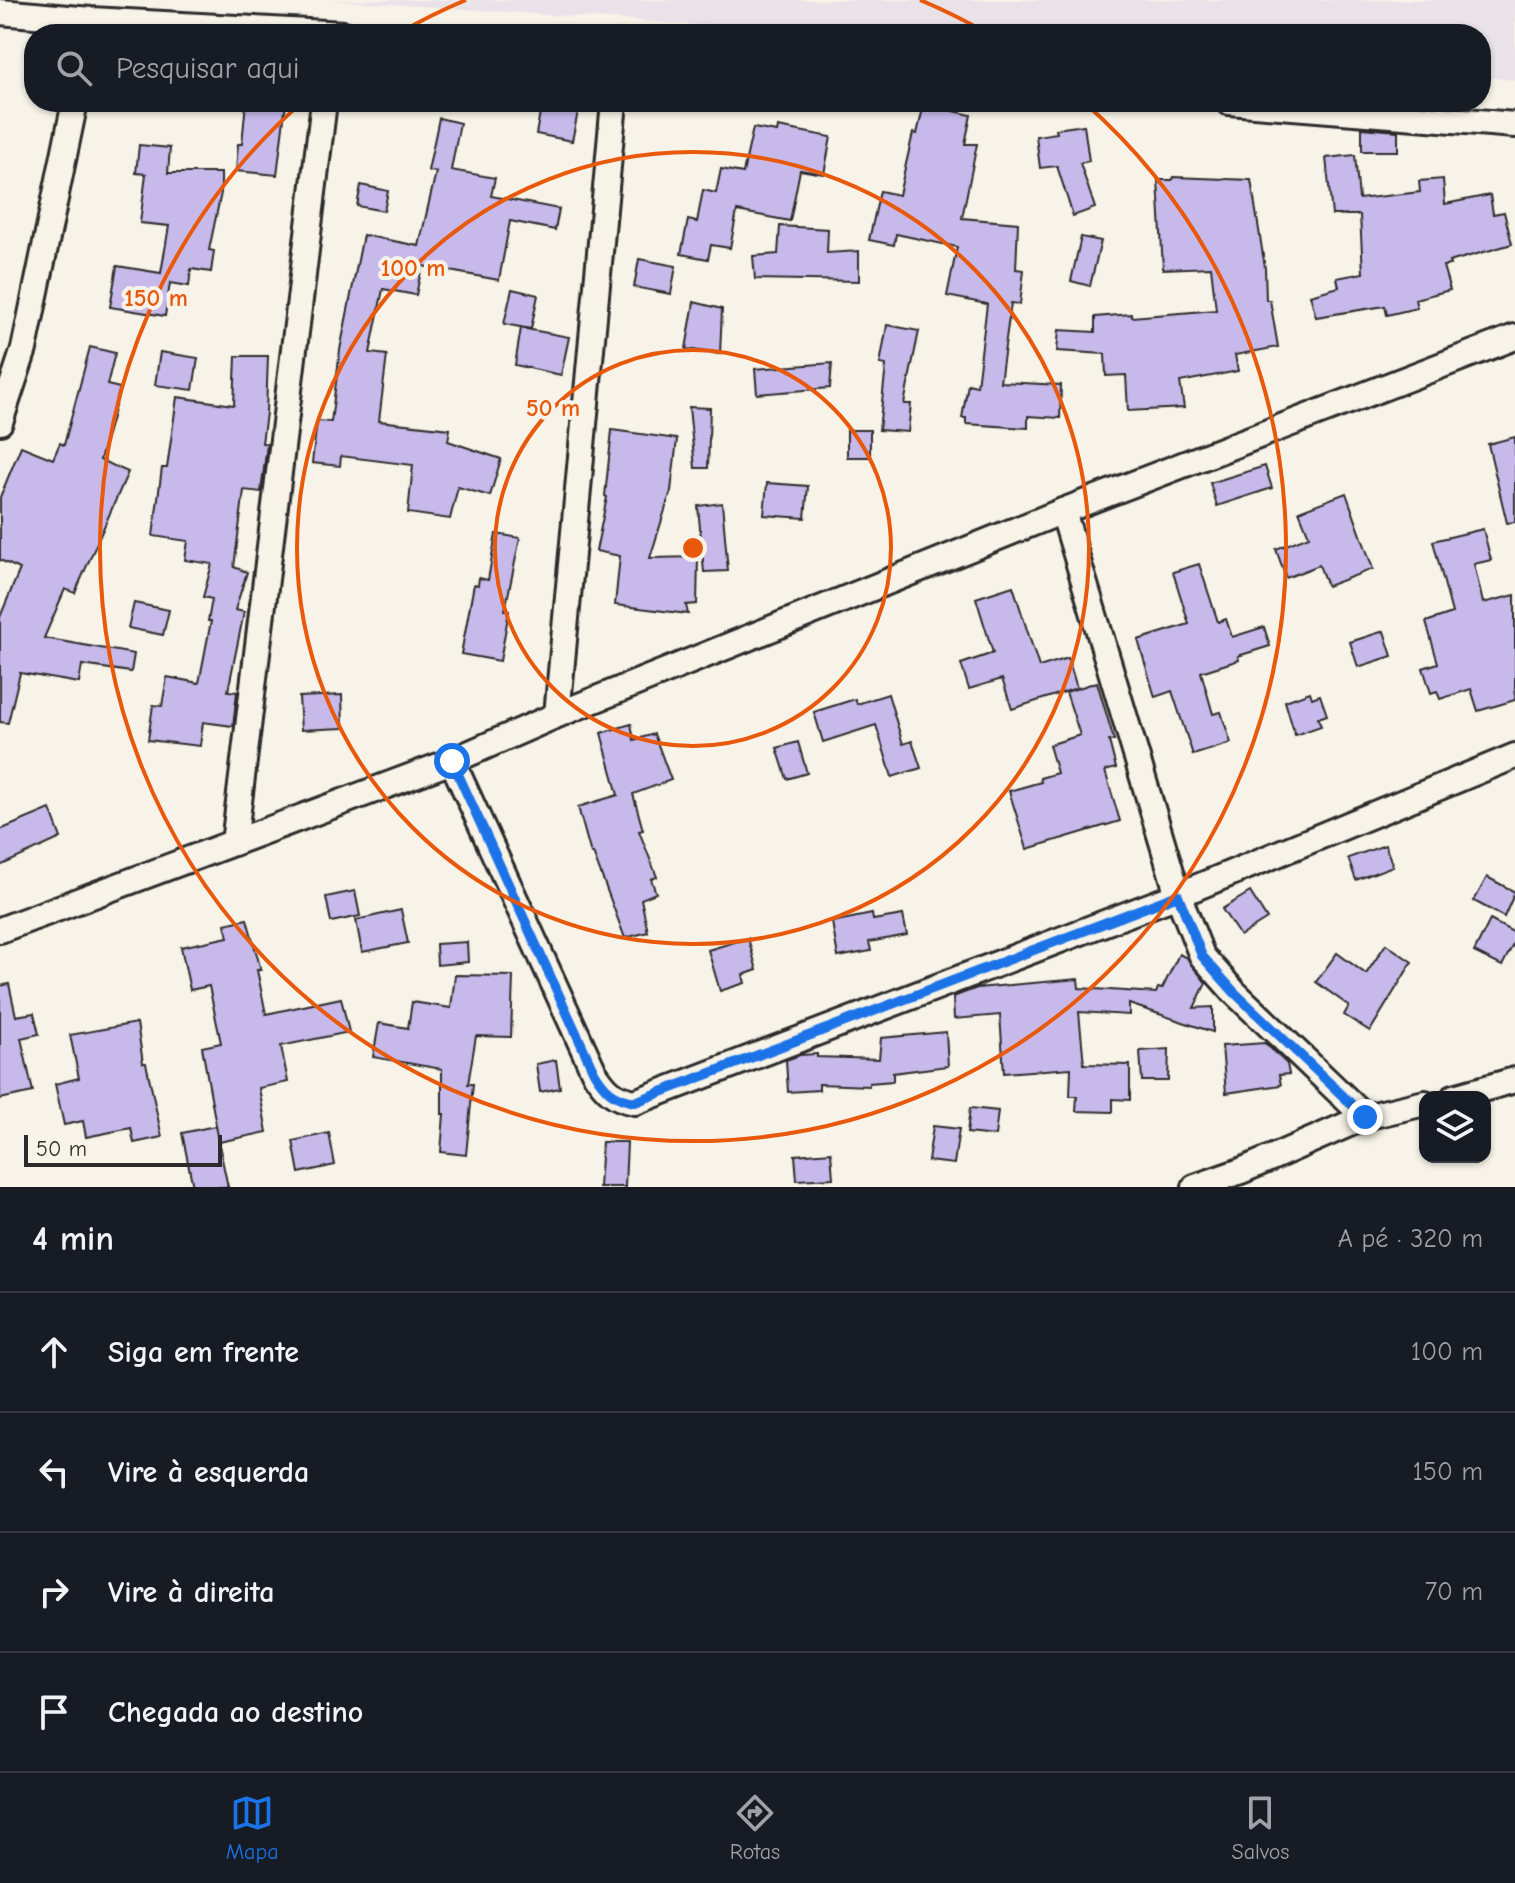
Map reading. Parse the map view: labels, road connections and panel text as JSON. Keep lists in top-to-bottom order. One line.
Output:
{"scale_bar":"50 m","page":{"search":"Pesquisar aqui","scale":"50 m","heading":["4 min","A pé · 320 m"],"list":[["Siga em frente","100 m"],["Vire à esquerda","150 m"],["Vire à direita","70 m"],"Chegada ao destino"],"nav":["Mapa","Rotas","Salvos"]},"rings":["100 m","150 m","50 m"]}
